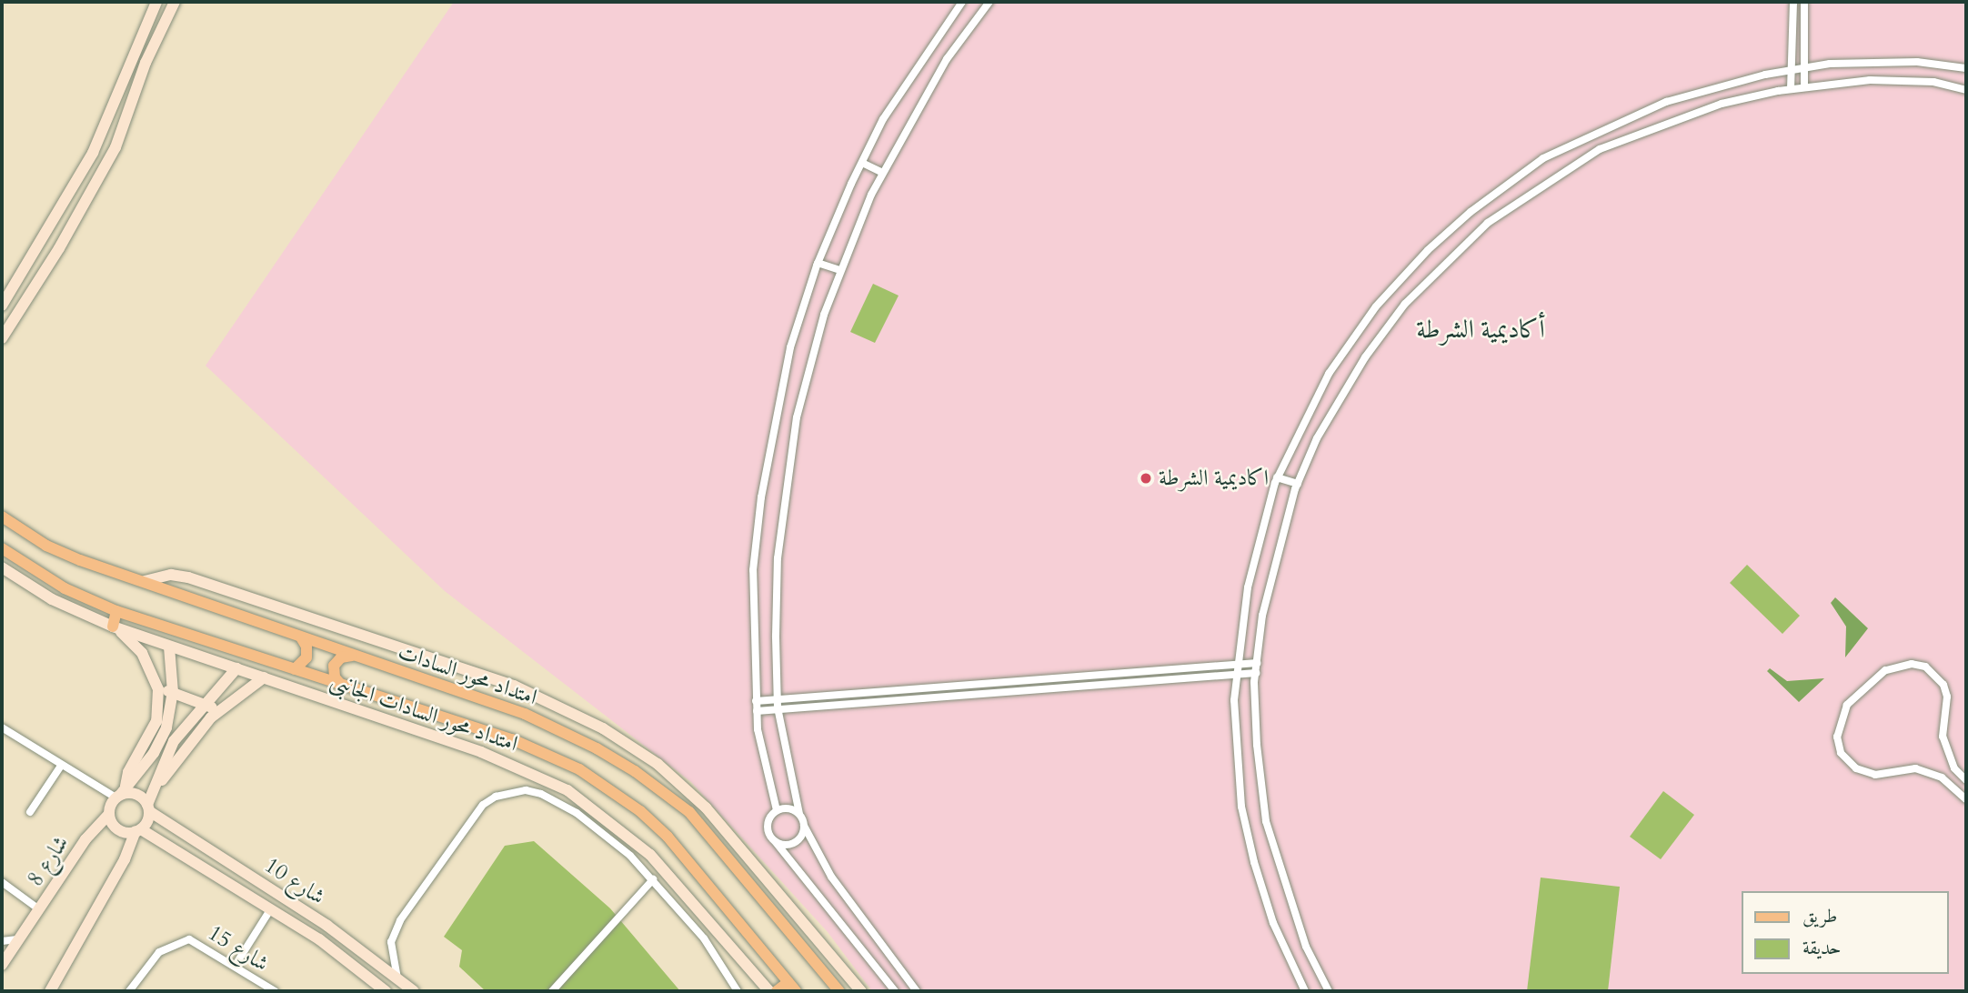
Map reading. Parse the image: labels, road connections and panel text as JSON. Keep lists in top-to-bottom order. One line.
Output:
{"streets":{"main road":["امتداد محور السادات"],"street":["امتداد محور السادات الجانبى","شارع 8","شارع 10","شارع 15"]},"crossings":[["شارع 8","شارع 10"]],"districts":["أكاديمية الشرطة"],"places":["اكاديمية الشرطة"],"legend":["طريق","حديقة"]}
